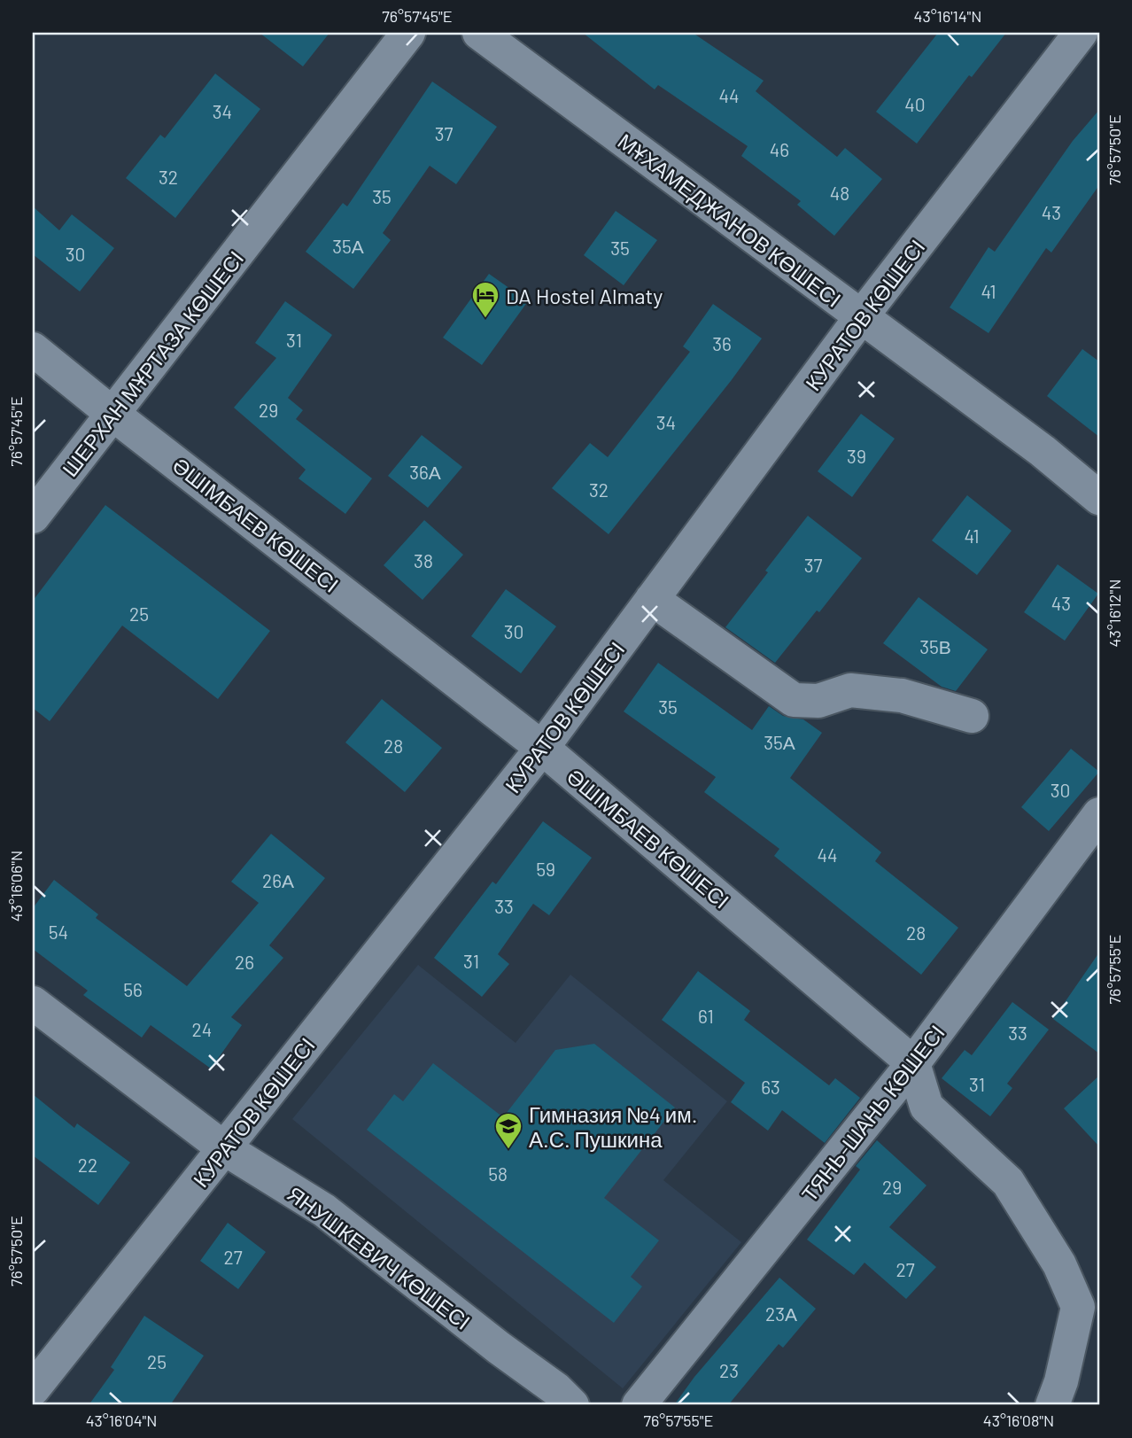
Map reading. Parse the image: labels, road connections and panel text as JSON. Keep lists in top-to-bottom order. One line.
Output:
{"streets":{"street":["МҰХАМЕДЖАНОВ КӨШЕСІ","КУРАТОВ КӨШЕСІ","ШЕРХАН МҰРТАЗА КӨШЕСІ","ӘШІМБАЕВ КӨШЕСІ","ТЯНЬ-ШАНЬ КӨШЕСІ","ЯНУШКЕВИЧ КӨШЕСІ"]},"crossings":[["МҰХАМЕДЖАНОВ КӨШЕСІ","КУРАТОВ КӨШЕСІ"],["КУРАТОВ КӨШЕСІ","ӘШІМБАЕВ КӨШЕСІ"],["КУРАТОВ КӨШЕСІ","ЯНУШКЕВИЧ КӨШЕСІ"],["ШЕРХАН МҰРТАЗА КӨШЕСІ","ӘШІМБАЕВ КӨШЕСІ"],["ӘШІМБАЕВ КӨШЕСІ","ТЯНЬ-ШАНЬ КӨШЕСІ"]],"places":{"hotel":["DA Hostel Almaty"],"school or university":["Гимназия №4 им. А.С. Пушкина"]},"house_numbers":["44","40","34","37","46","32","48","35","43","35А","35","30","41","31","36","29","34","39","36А","32","41","38","37","43","25","30","35В","35","35А","28","30","44","59","26А","33","54","28","31","26","56","61","24","33","31","63","22","58","29","27","27","23А","25","23"],"coordinates":["76°57'45\"E","43°16'14\"N","76°57'50\"E","43°16'12\"N","43°16'06\"N","76°57'55\"E","43°16'04\"N","43°16'08\"N"]}
